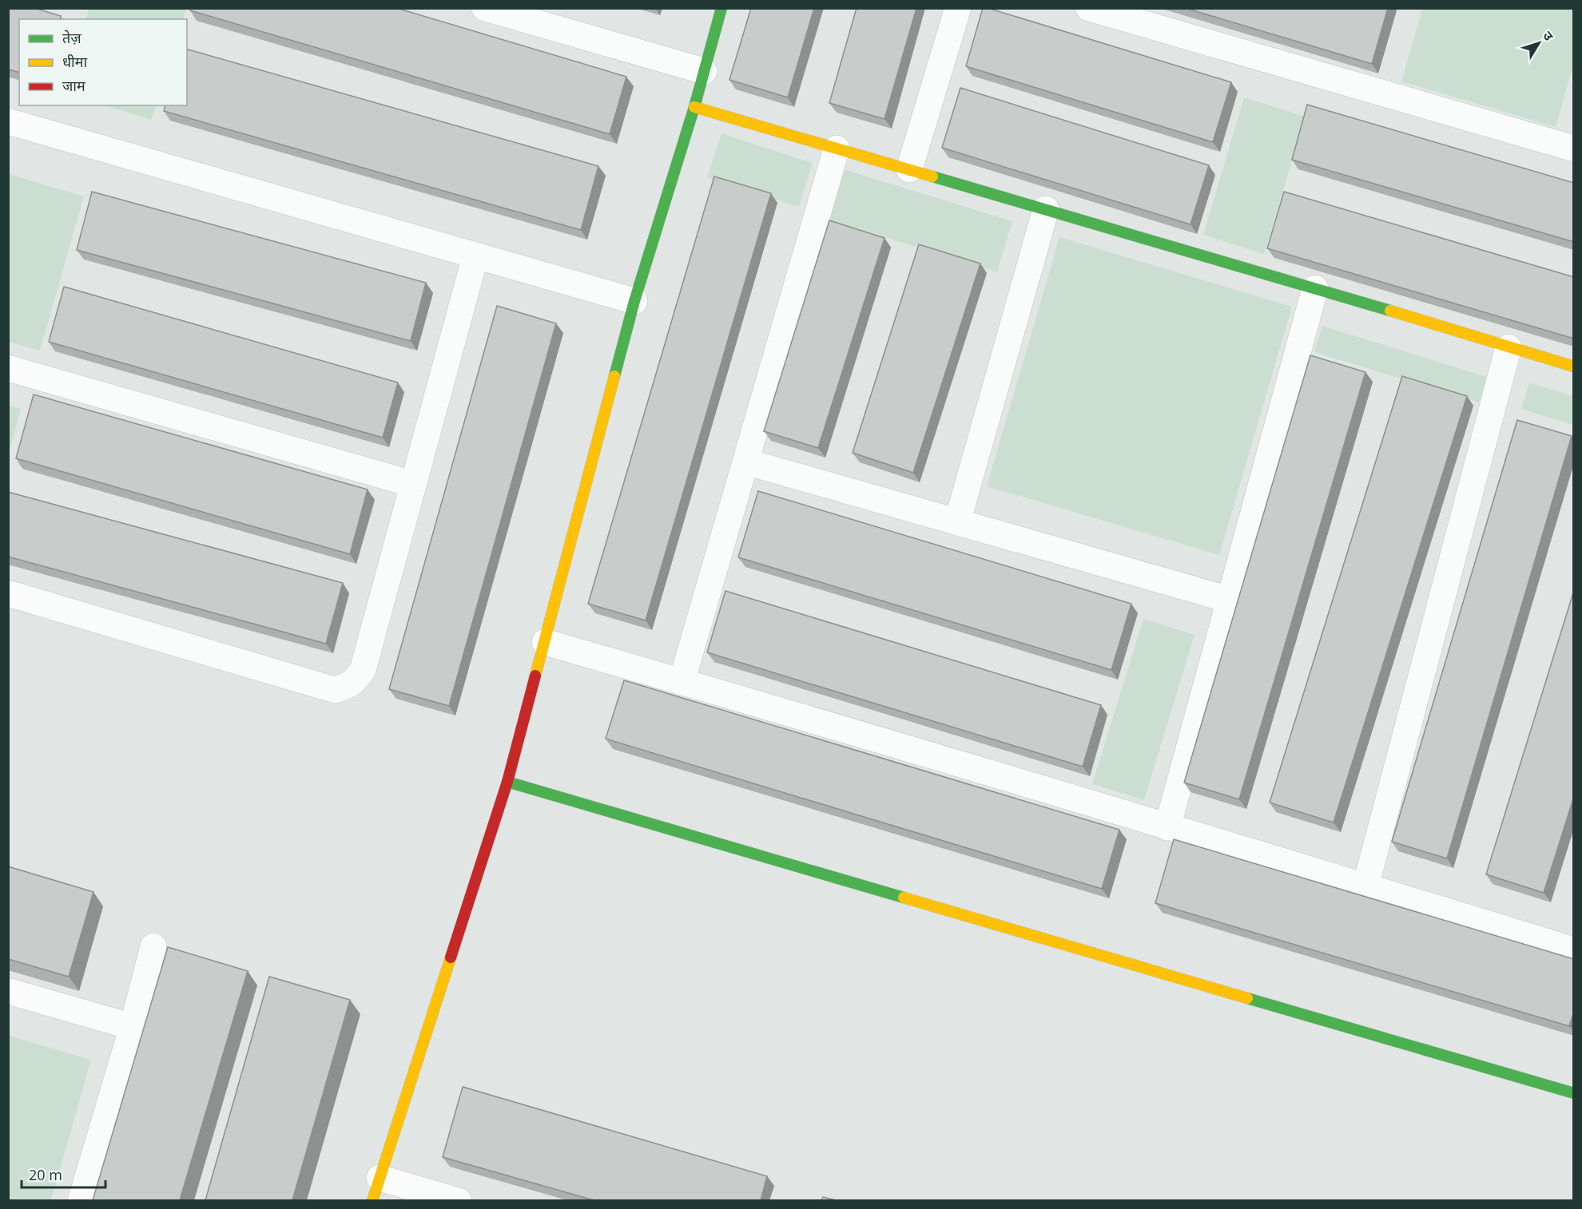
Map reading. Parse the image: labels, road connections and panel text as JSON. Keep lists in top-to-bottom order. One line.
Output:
{"legend":["तेज़","धीमा","जाम"],"scale_bar":"20 m","north":"top right"}
